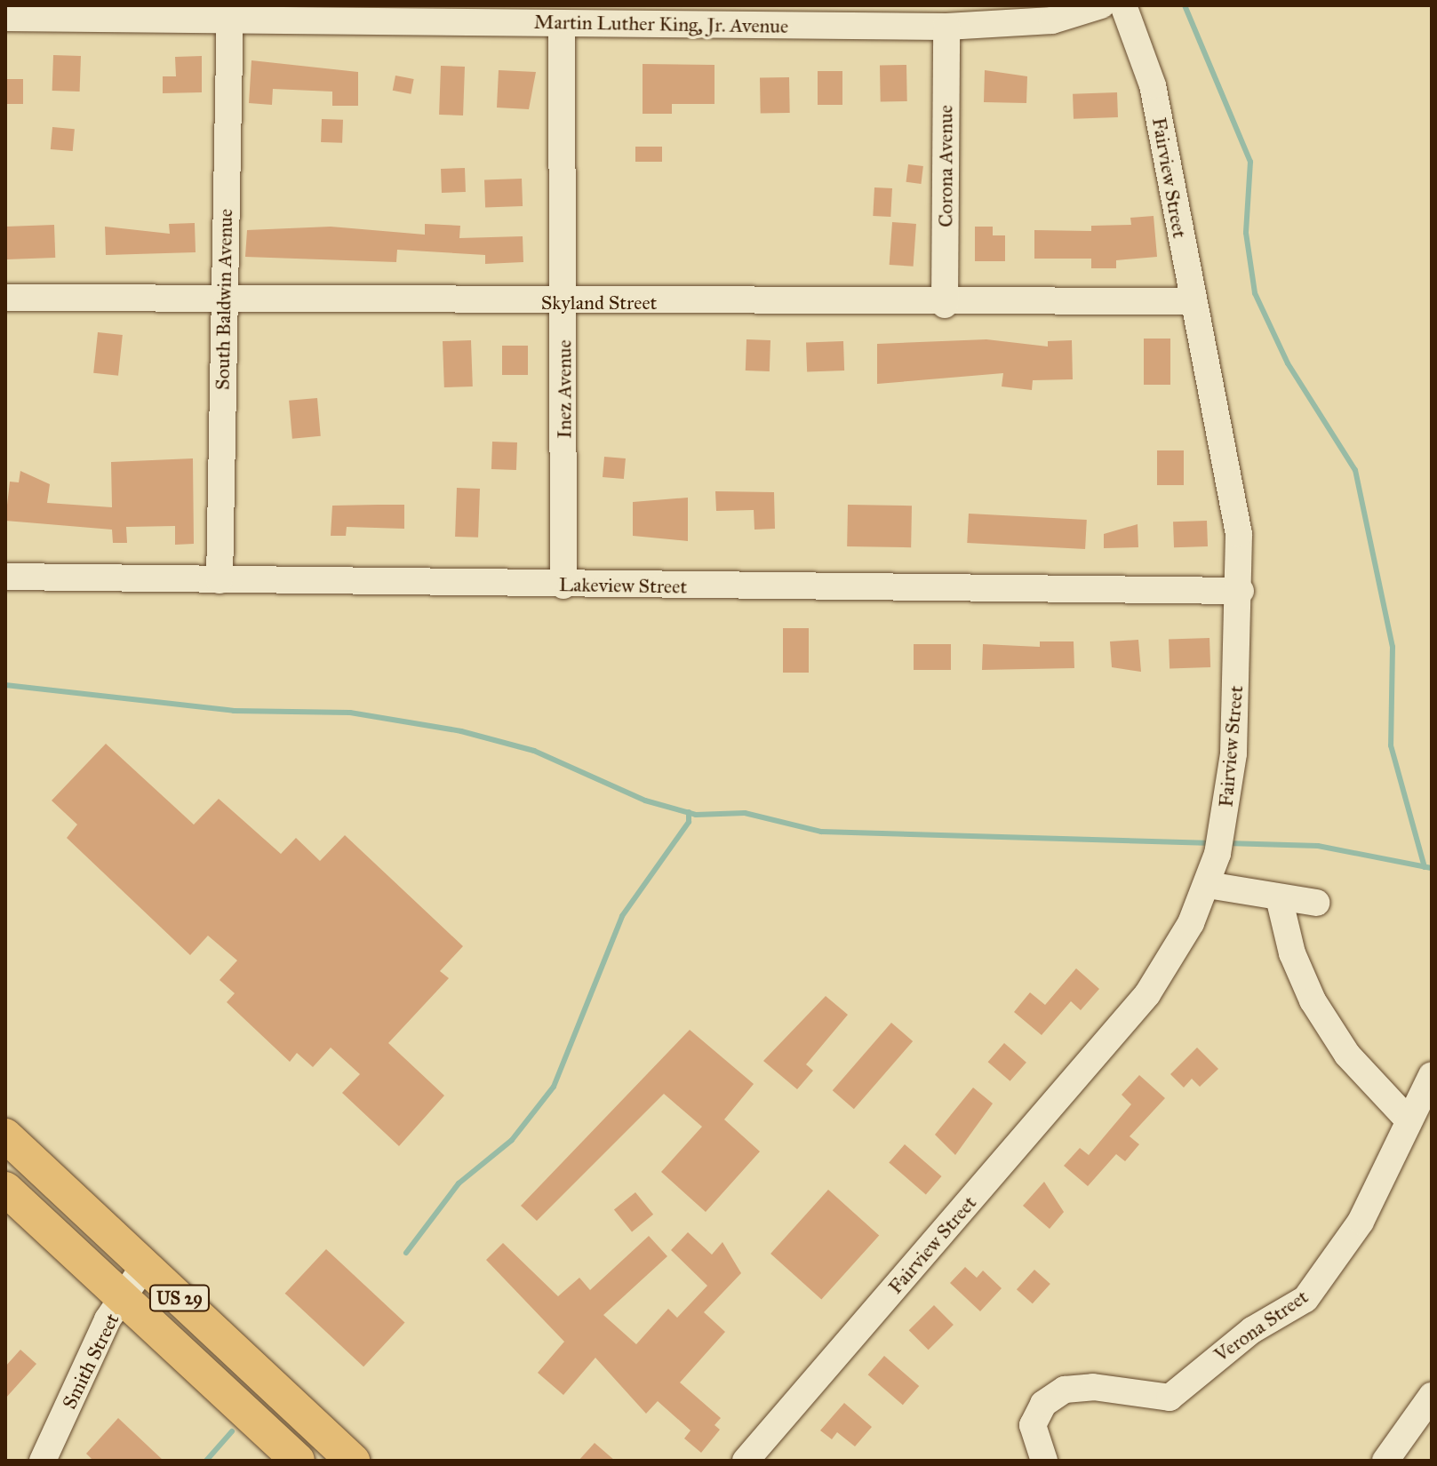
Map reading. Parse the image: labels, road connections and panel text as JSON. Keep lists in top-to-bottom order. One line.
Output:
{"streets":{"main road":["US 29"],"street":["Martin Luther King, Jr. Avenue","Corona Avenue","Fairview Street","South Baldwin Avenue","Skyland Street","Inez Avenue","Lakeview Street","Verona Street","Smith Street"]},"crossings":[["Martin Luther King, Jr. Avenue","Corona Avenue"],["Martin Luther King, Jr. Avenue","South Baldwin Avenue"],["Martin Luther King, Jr. Avenue","Inez Avenue"],["Corona Avenue","Skyland Street"],["Fairview Street","Skyland Street"],["Fairview Street","Lakeview Street"],["South Baldwin Avenue","Skyland Street"],["South Baldwin Avenue","Lakeview Street"],["Skyland Street","Inez Avenue"],["Inez Avenue","Lakeview Street"],["US 29","Smith Street"]]}
